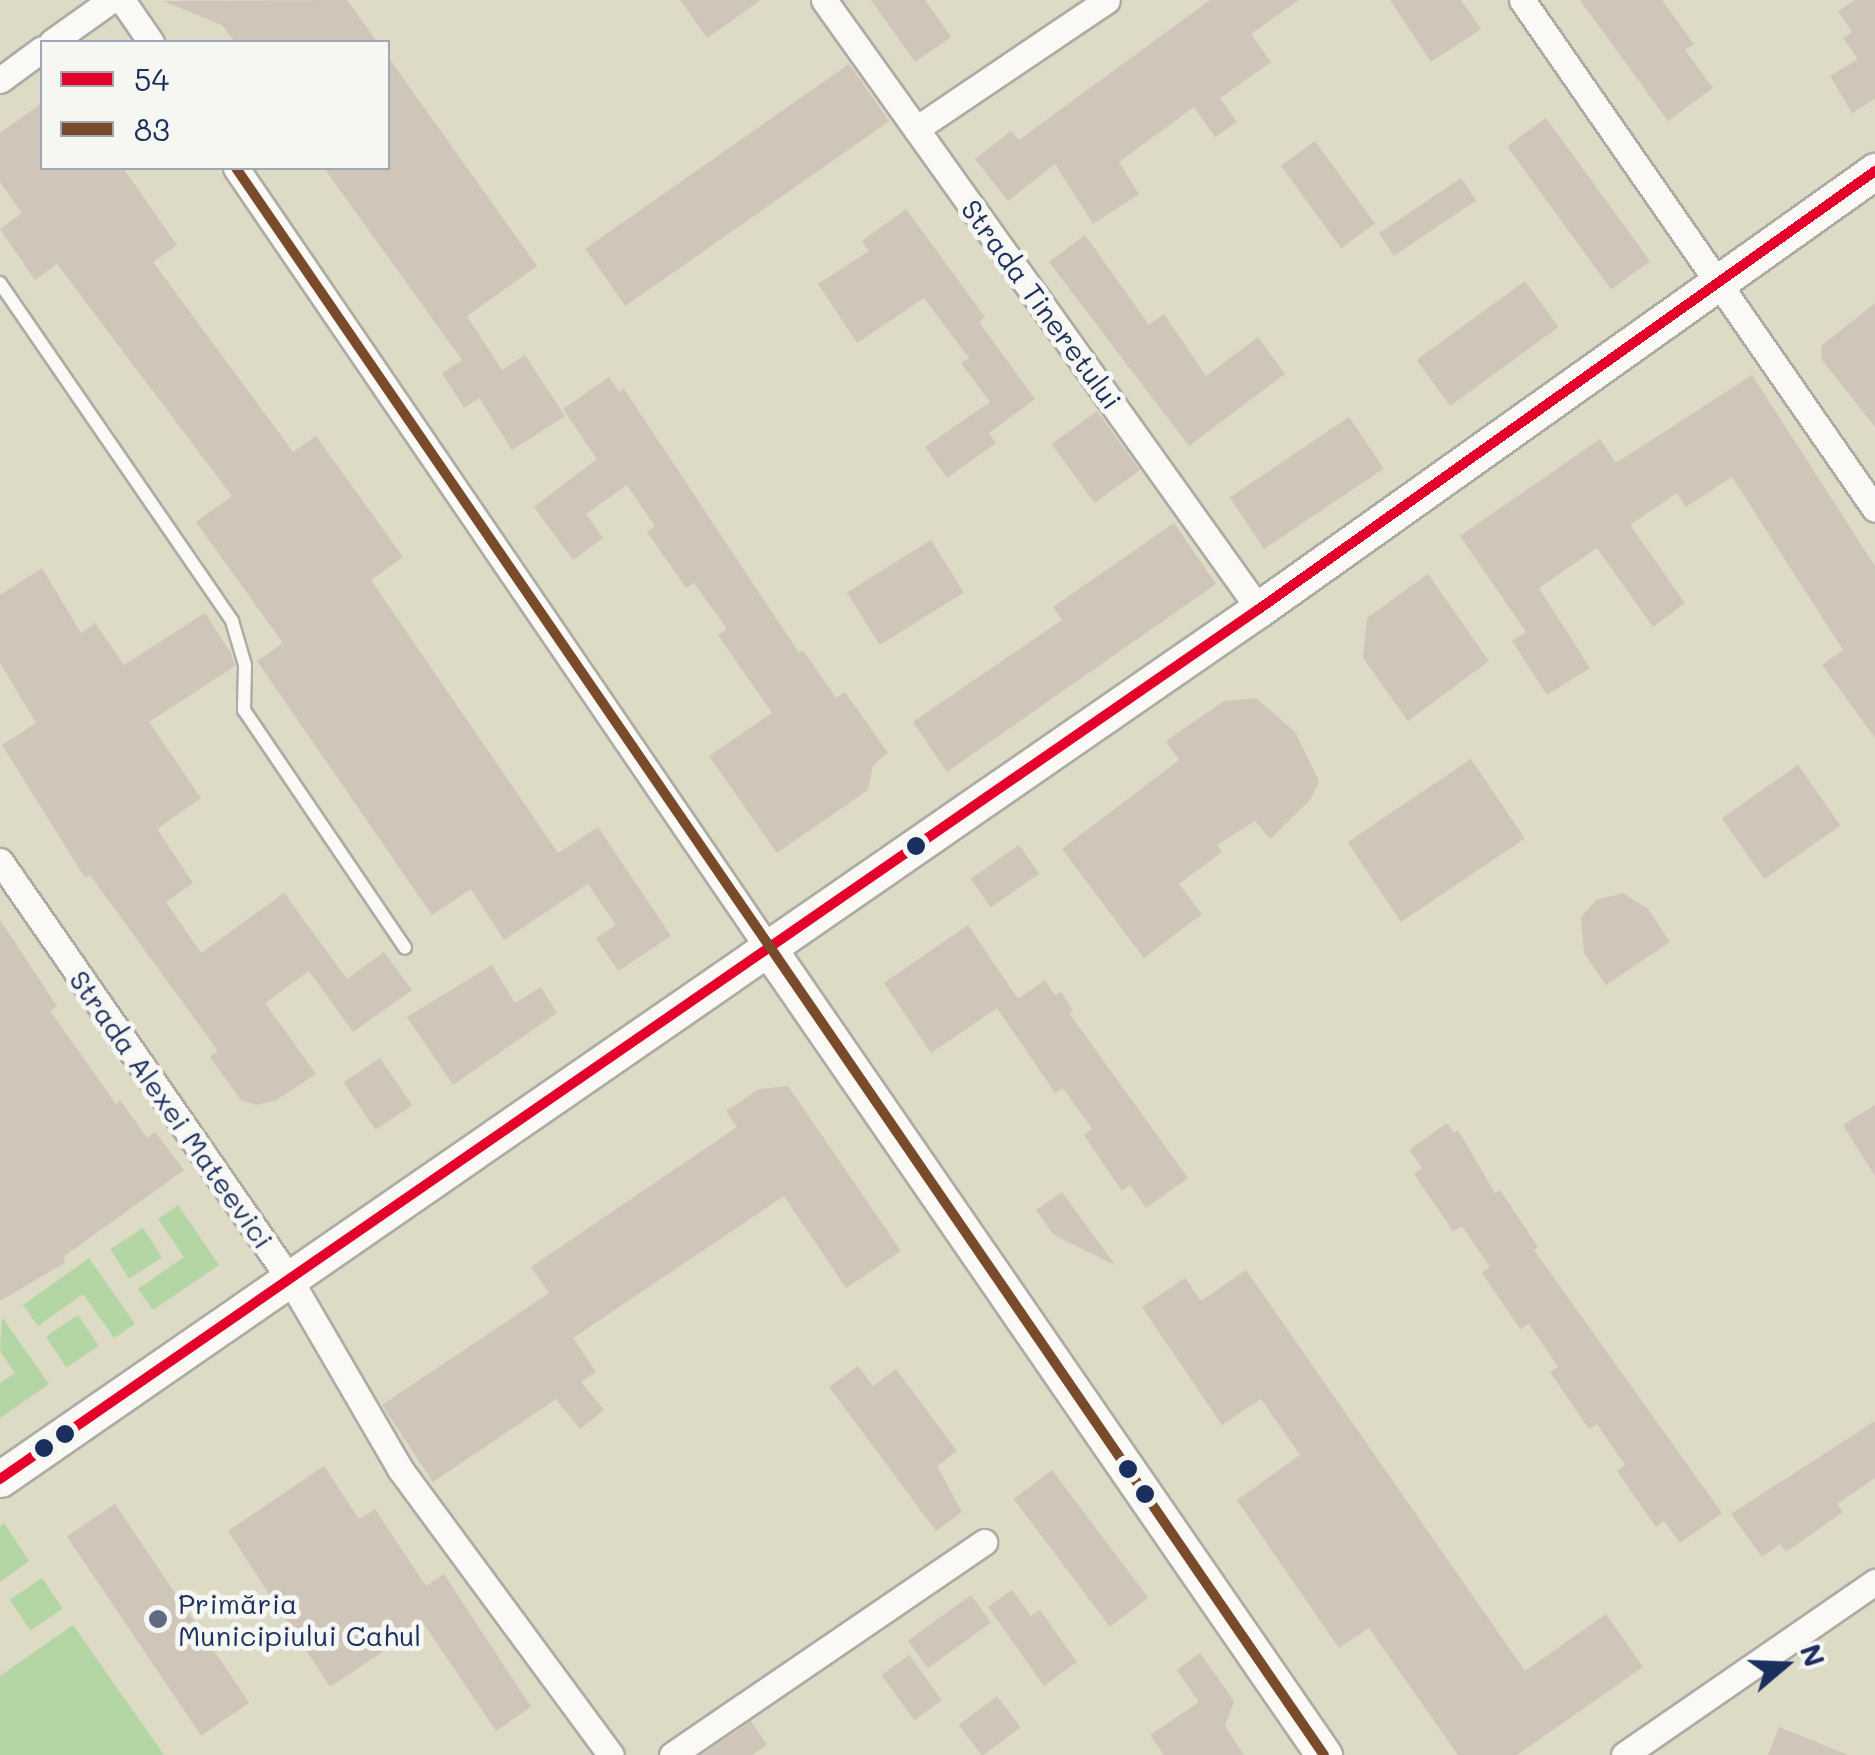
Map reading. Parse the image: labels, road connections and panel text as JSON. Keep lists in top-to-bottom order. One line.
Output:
{"streets":{"street":["Strada Tineretului","Strada Alexei Mateevici"]},"places":["Primăria Municipiului Cahul"],"lines":["transit line 83","transit line 54"],"legend":["54","83"],"north":"right"}
